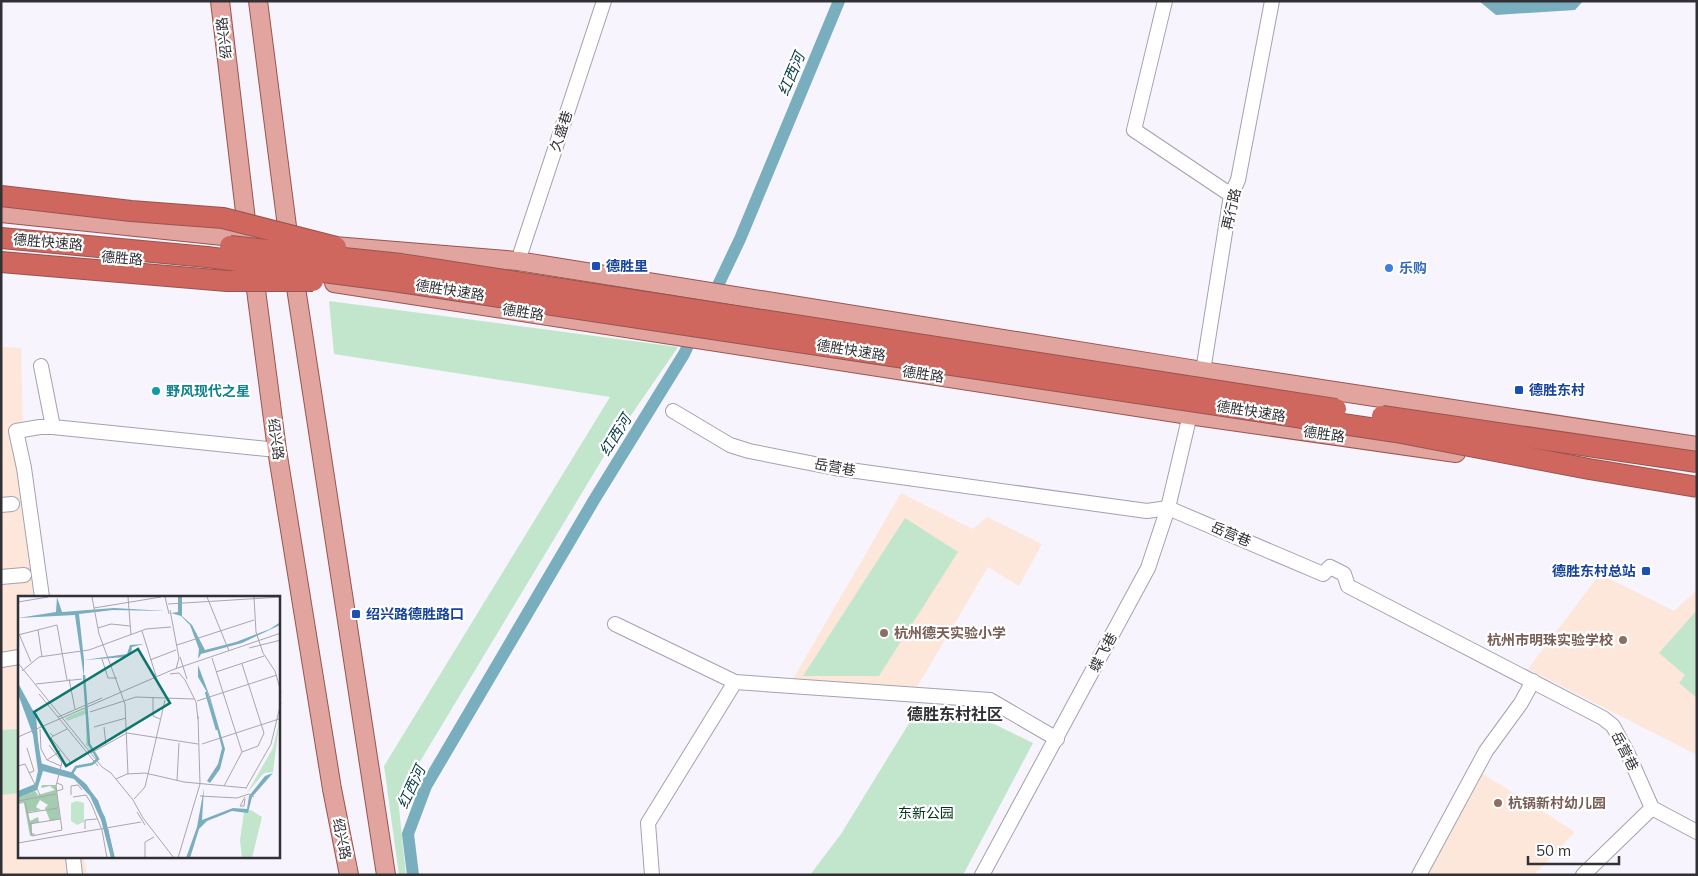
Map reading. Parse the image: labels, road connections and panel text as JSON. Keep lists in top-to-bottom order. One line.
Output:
{"streets":{"highway":["德胜快速路"],"main road":["绍兴路","德胜路"],"street":["久盛巷","再行路","岳营巷","蝶飞巷"]},"crossings":[["绍兴路","德胜路"],["再行路","德胜路"],["再行路","蝶飞巷"],["德胜快速路","德胜路"],["德胜路","蝶飞巷"],["岳营巷","蝶飞巷"]],"districts":["德胜东村社区"],"water":["红西河"],"parks":["东新公园"],"places":{"transit":["德胜里","德胜东村","德胜东村总站","绍兴路德胜路口"],"other":["乐购","野风现代之星","杭州德天实验小学","杭州市明珠实验学校","杭锅新村幼儿园"]},"scale_bar":"50 m"}
